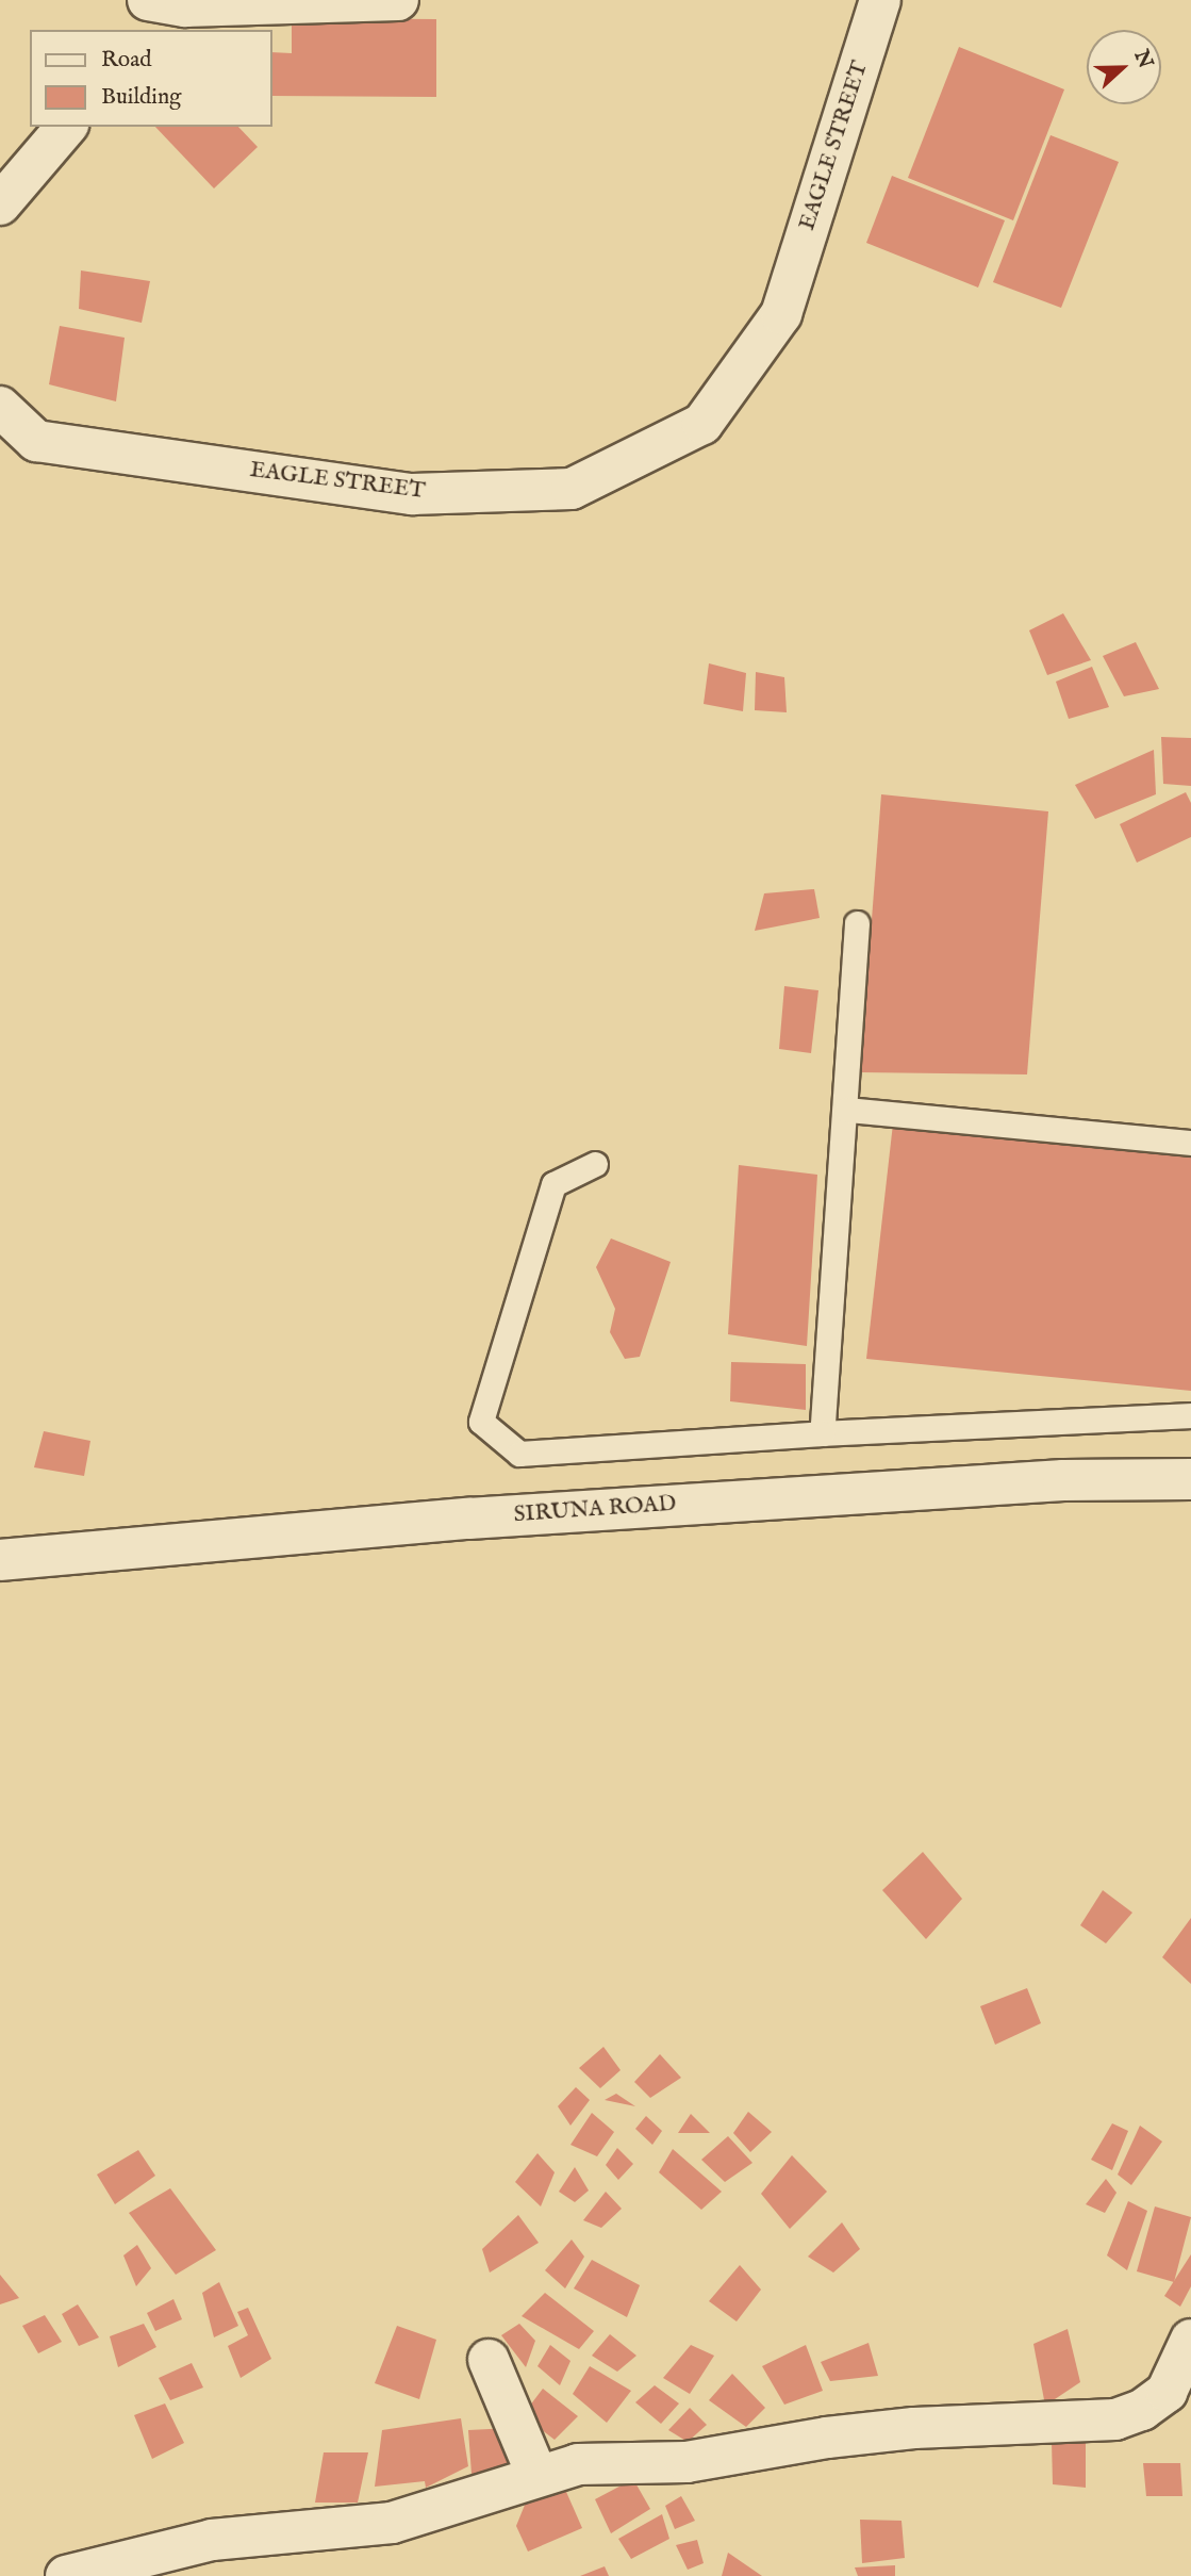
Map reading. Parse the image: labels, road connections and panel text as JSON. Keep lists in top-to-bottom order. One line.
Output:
{"streets":{"street":["EAGLE STREET","SIRUNA ROAD"]},"legend":["Road","Building"],"north":"right"}
